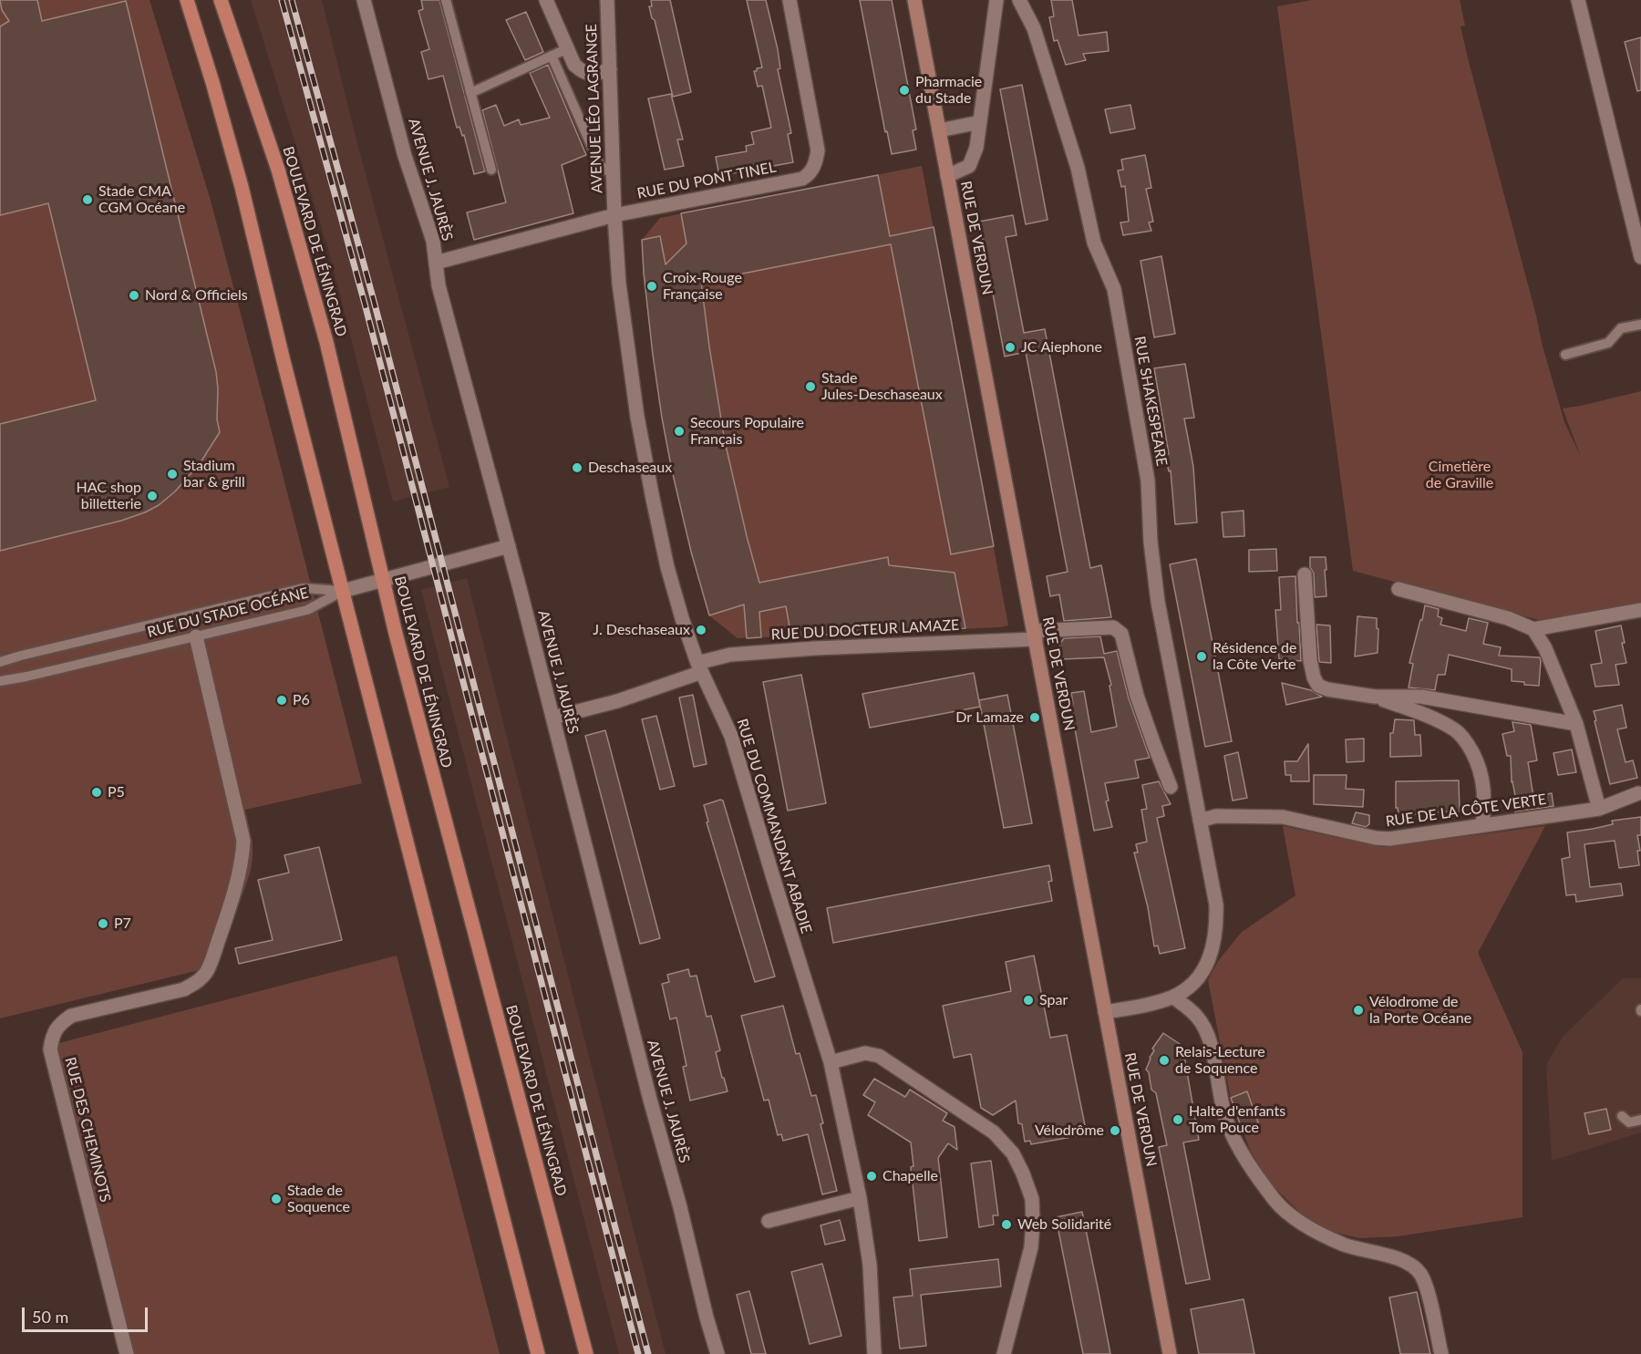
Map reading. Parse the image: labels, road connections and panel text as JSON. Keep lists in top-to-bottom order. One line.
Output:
{"streets":{"main road":["RUE DE VERDUN","BOULEVARD DE LÉNINGRAD"],"street":["AVENUE LÉO LAGRANGE","AVENUE J. JAURÈS","RUE DU PONT TINEL","RUE SHAKESPEARE","RUE DU DOCTEUR LAMAZE","RUE DE LA CÔTE VERTE","RUE DU COMMANDANT ABADIE","RUE DES CHEMINOTS"],"lane":["RUE DU STADE OCÉANE"]},"crossings":[["AVENUE LÉO LAGRANGE","RUE DU PONT TINEL"],["AVENUE LÉO LAGRANGE","RUE DU COMMANDANT ABADIE"],["AVENUE J. JAURÈS","RUE DU PONT TINEL"],["AVENUE J. JAURÈS","RUE DU DOCTEUR LAMAZE"],["RUE DU PONT TINEL","RUE DU COMMANDANT ABADIE"],["RUE DE VERDUN","RUE DU DOCTEUR LAMAZE"],["RUE SHAKESPEARE","RUE DE LA CÔTE VERTE"],["RUE DU STADE OCÉANE","RUE DES CHEMINOTS"],["RUE DU DOCTEUR LAMAZE","RUE DU COMMANDANT ABADIE"]],"parks":["Cimetière de Graville"],"places":["Pharmacie du Stade","Stade CMA CGM Océane","Croix-Rouge Française","Nord & Officiels","JC Aiephone","Stade Jules-Deschaseaux","Secours Populaire Français","Deschaseaux","Stadium bar & grill","HAC shop billetterie","J. Deschaseaux","Résidence de la Côte Verte","P6","Dr Lamaze","P5","P7","Spar","Vélodrome de la Porte Océane","Relais-Lecture de Soquence","Halte d'enfants Tom Pouce","Vélodrôme","Chapelle","Stade de Soquence","Web Solidarité"],"scale_bar":"50 m"}
